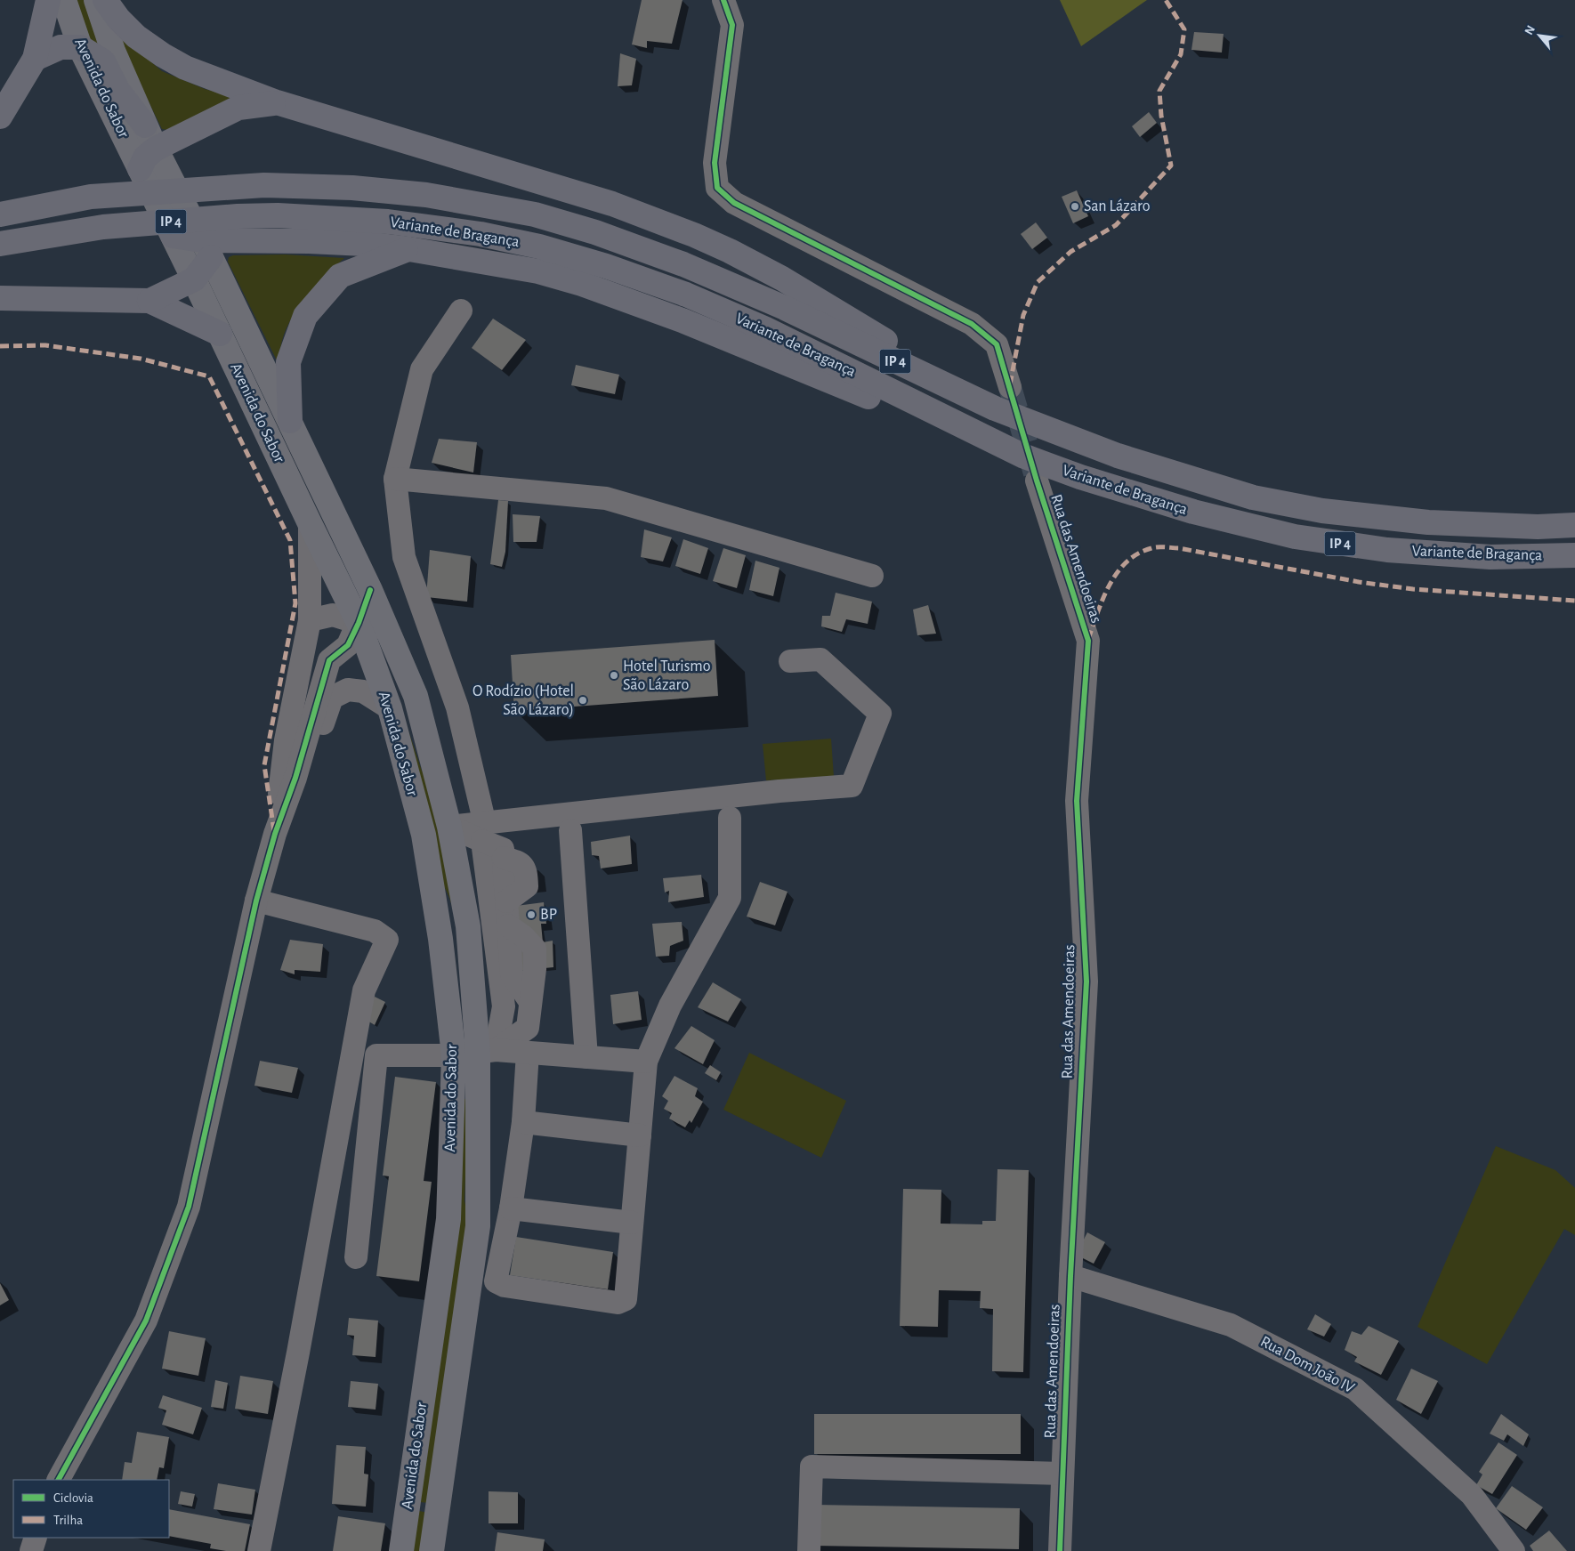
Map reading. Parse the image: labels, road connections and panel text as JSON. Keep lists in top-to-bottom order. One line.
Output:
{"streets":{"highway":["IP 4","Variante de Bragança"],"main road":["Avenida do Sabor"],"street":["Rua das Amendoeiras","Rua Dom João IV"]},"crossings":[["Rua das Amendoeiras","Rua Dom João IV"]],"places":["San Lázaro","Hotel Turismo São Lázaro","O Rodízio (Hotel São Lázaro)","BP"],"legend":["Ciclovia","Trilha"],"north":"top left"}
